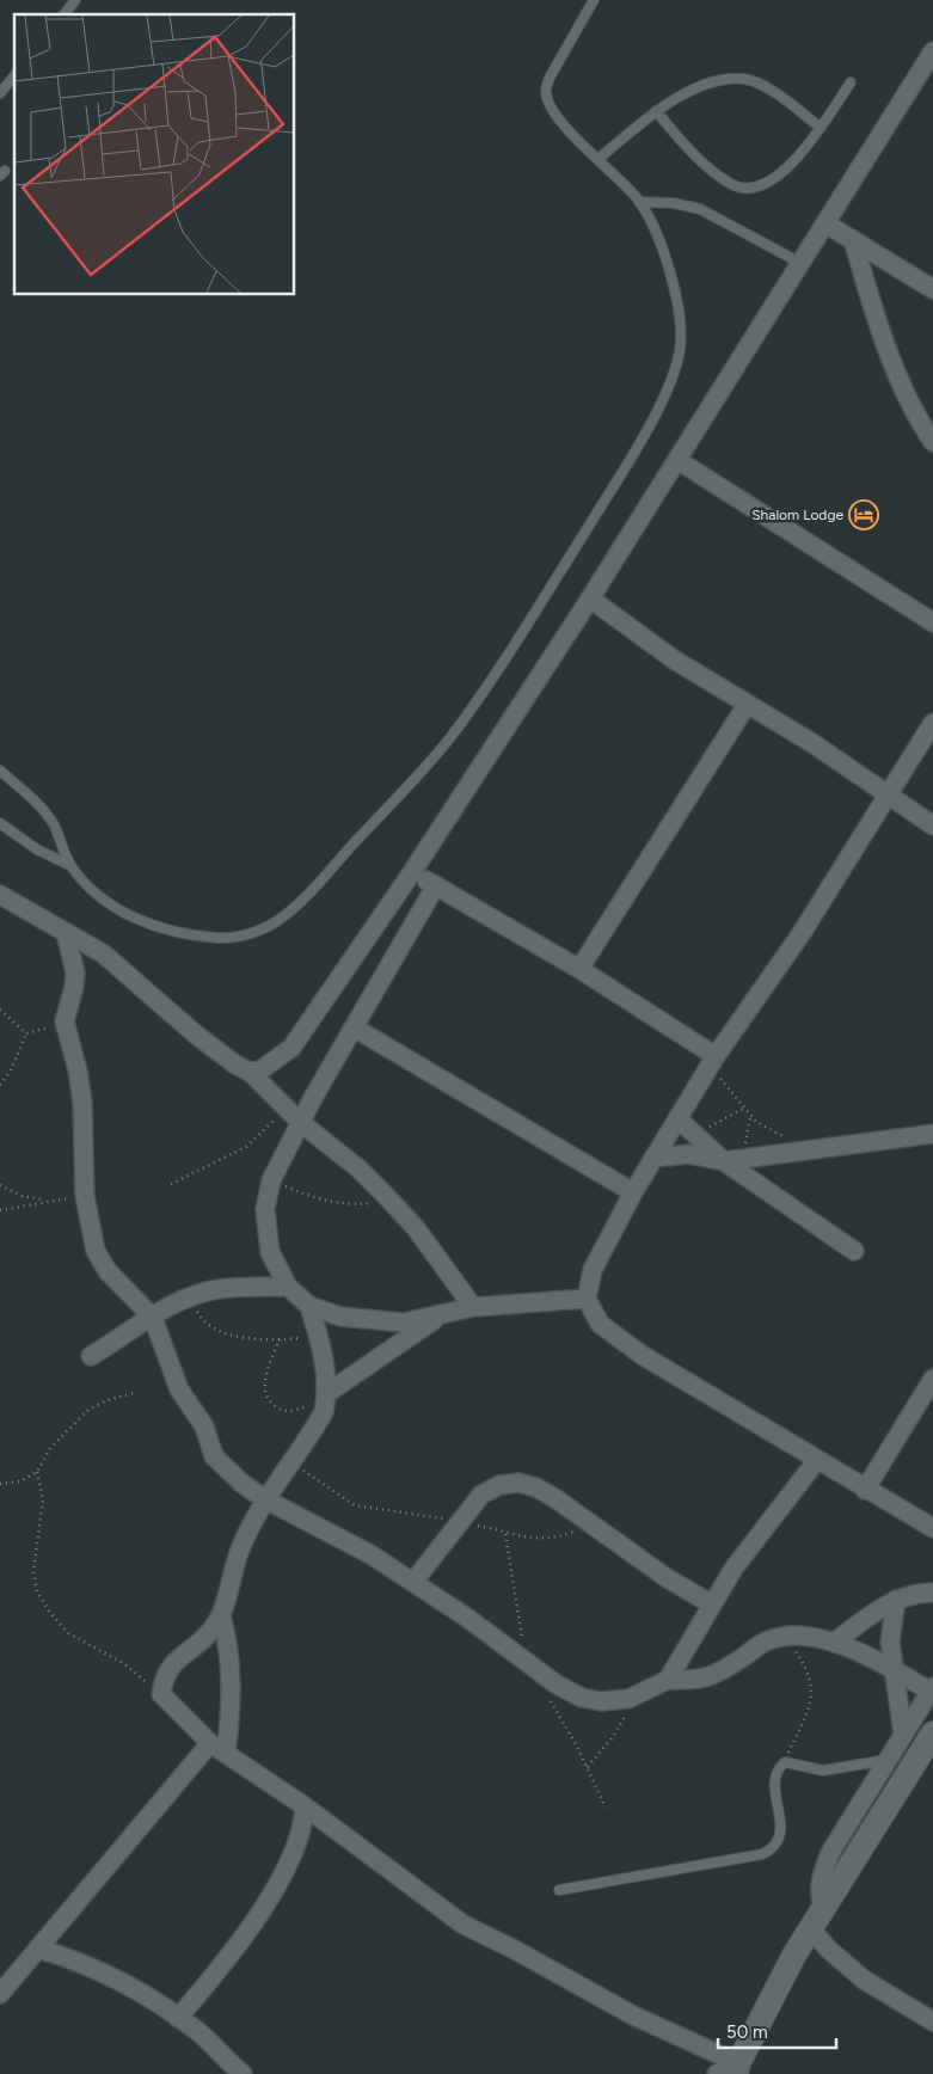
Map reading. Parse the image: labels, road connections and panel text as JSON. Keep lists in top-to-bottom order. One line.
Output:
{"places":{"hotel":["Shalom Lodge"]},"scale_bar":"50 m"}
